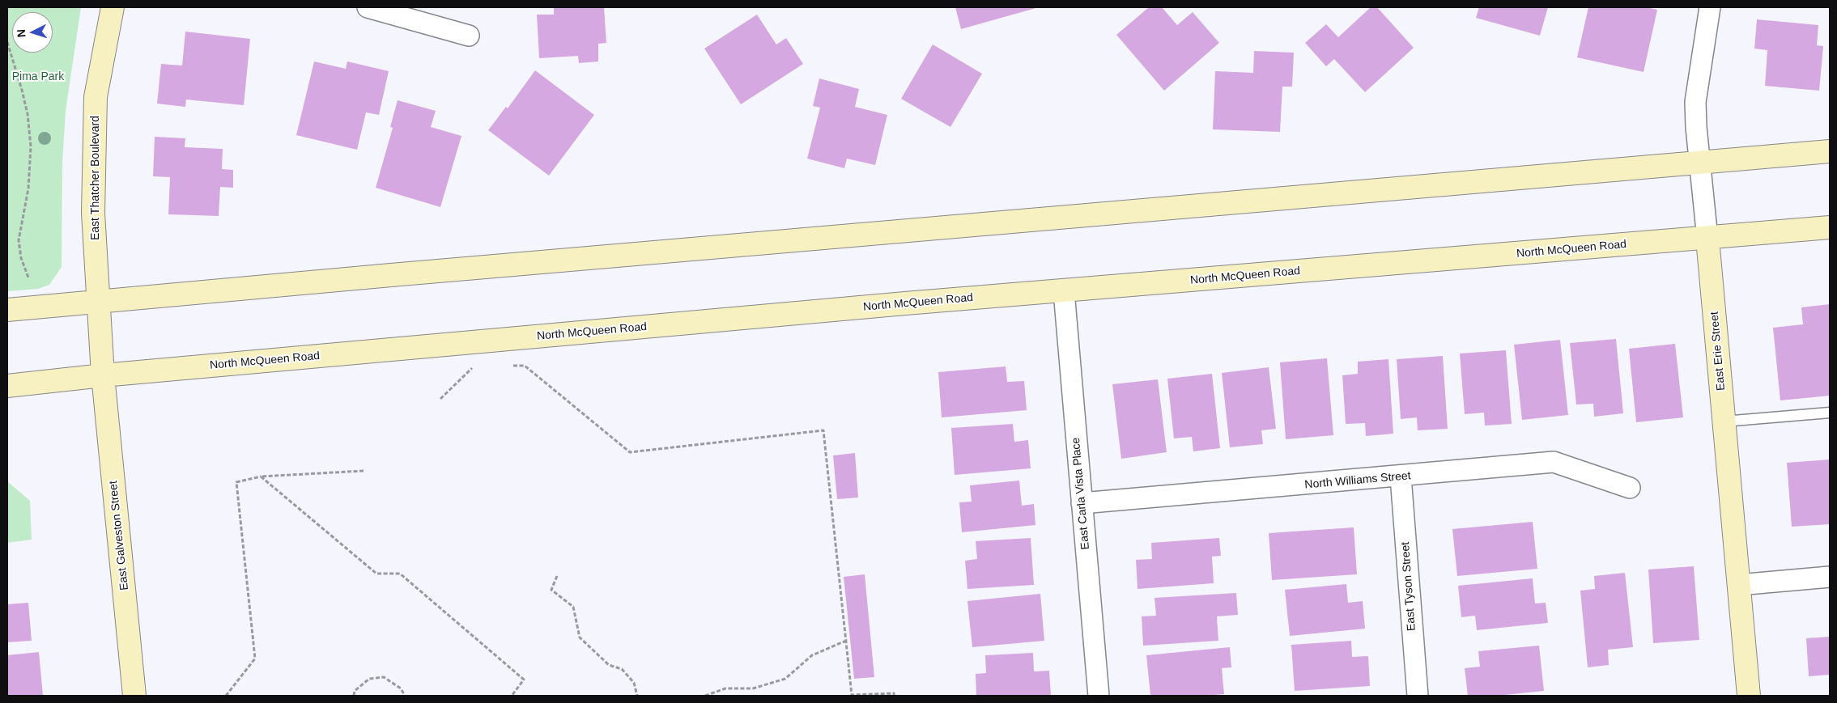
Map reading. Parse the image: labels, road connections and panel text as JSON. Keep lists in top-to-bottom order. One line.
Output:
{"streets":{"main road":["East Thatcher Boulevard","North McQueen Road","East Erie Street","East Galveston Street"],"street":["North Williams Street","East Carla Vista Place","East Tyson Street"]},"crossings":[["East Thatcher Boulevard","North McQueen Road"],["East Thatcher Boulevard","East Galveston Street"],["North McQueen Road","East Erie Street"],["North McQueen Road","East Carla Vista Place"],["North McQueen Road","East Galveston Street"],["North Williams Street","East Carla Vista Place"],["North Williams Street","East Tyson Street"]],"parks":["Pima Park"],"north":"left"}
